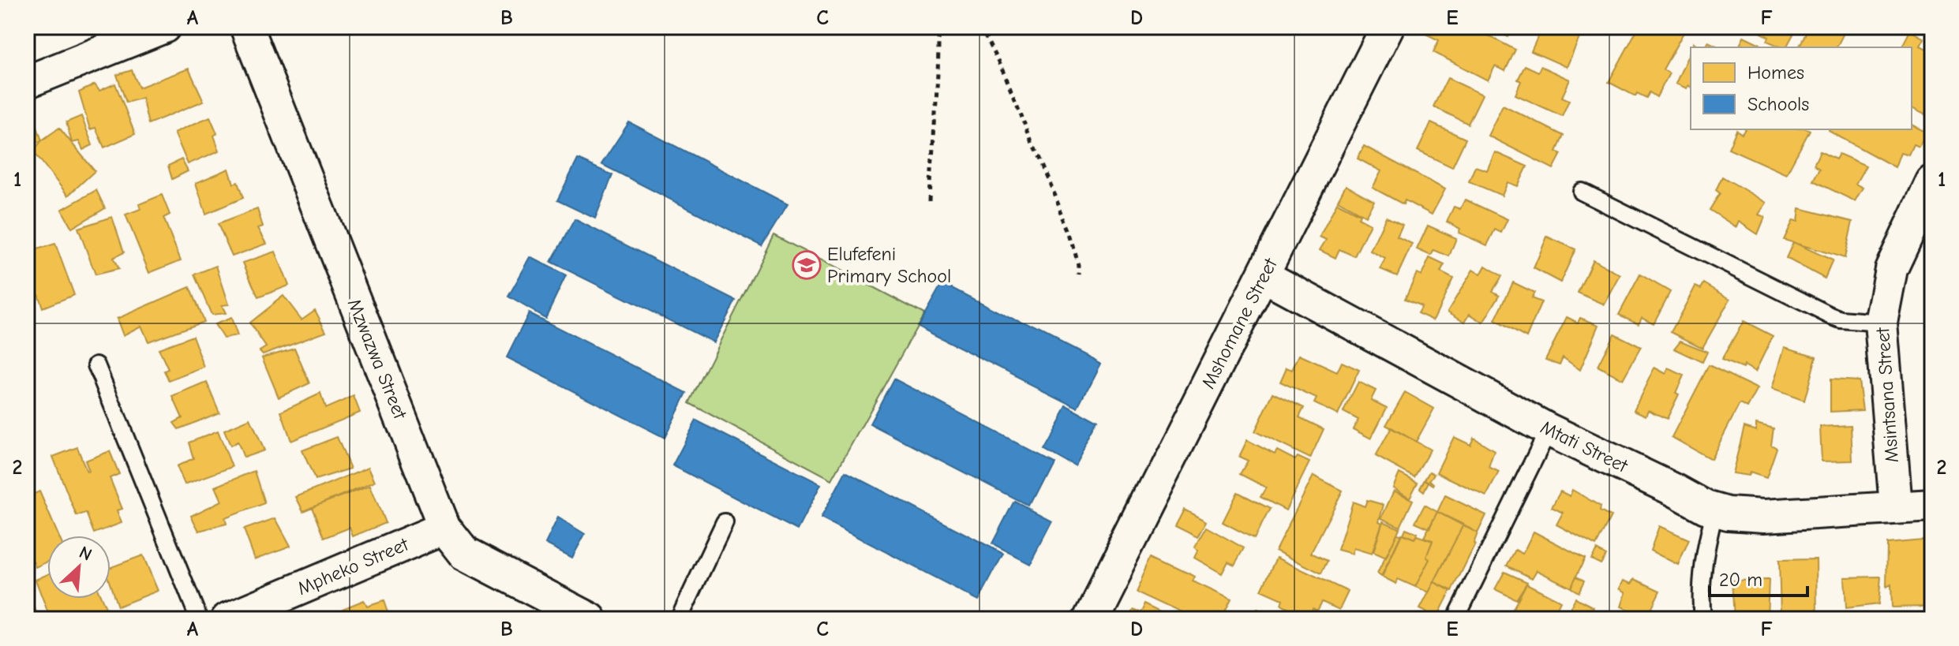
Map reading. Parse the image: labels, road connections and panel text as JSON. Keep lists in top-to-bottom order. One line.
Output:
{"streets":{"street":["Mshomane Street","Mzwazwa Street","Msintsana Street","Mtati Street","Mpheko Street"]},"crossings":[["Mshomane Street","Mtati Street"],["Mzwazwa Street","Mpheko Street"],["Msintsana Street","Mtati Street"]],"places":{"school or university":["Elufefeni Primary School"]},"legend":["Homes","Schools"],"scale_bar":"20 m","north":"top right","grid":{"columns":["A","B","C","D","E","F"],"rows":["1","2"]}}
